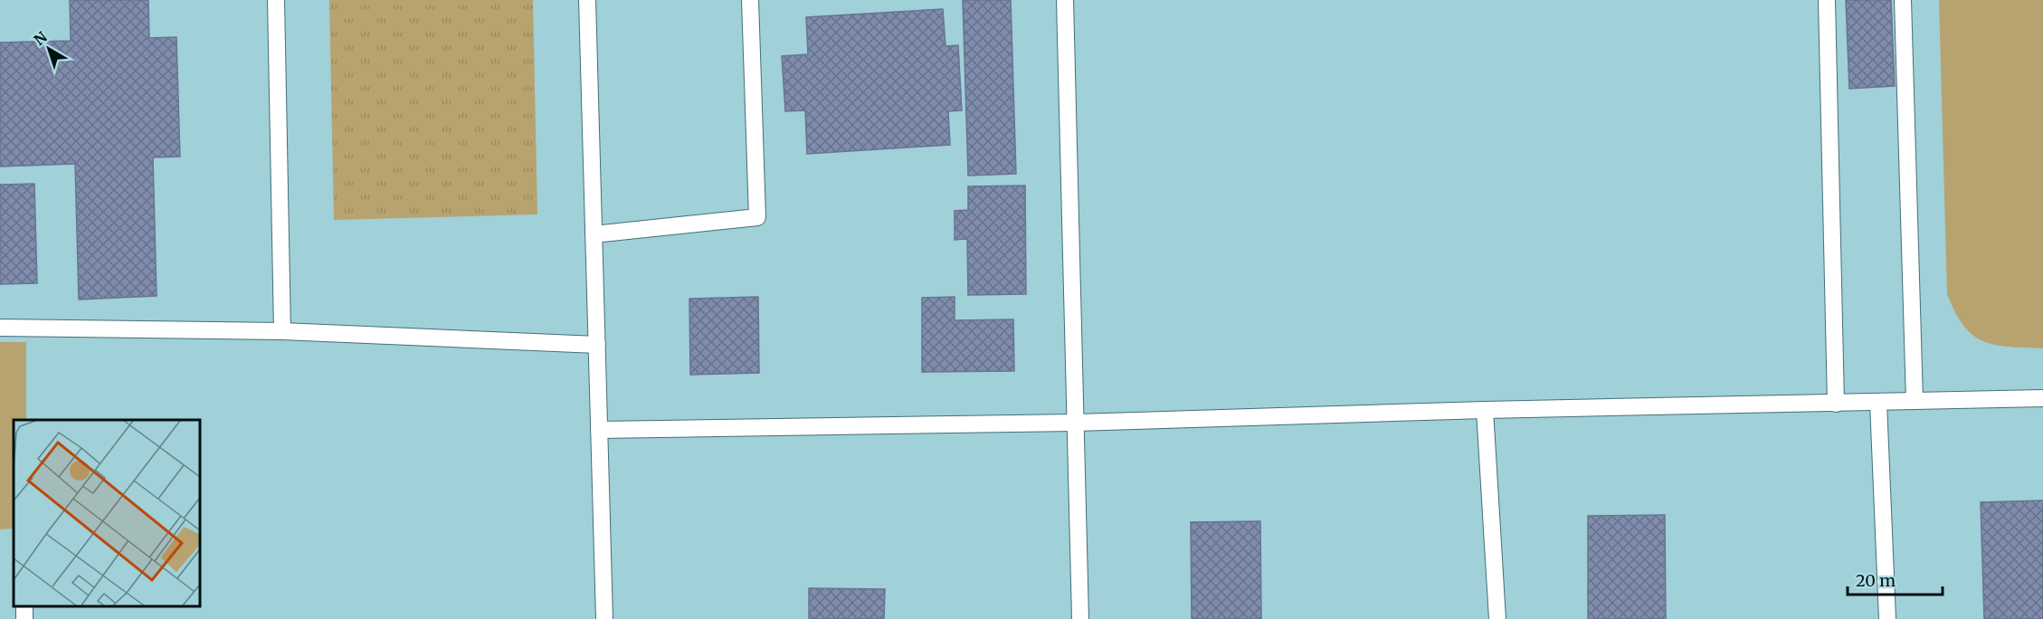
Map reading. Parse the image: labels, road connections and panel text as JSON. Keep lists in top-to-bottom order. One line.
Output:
{"scale_bar":"20 m","north":"top left"}
